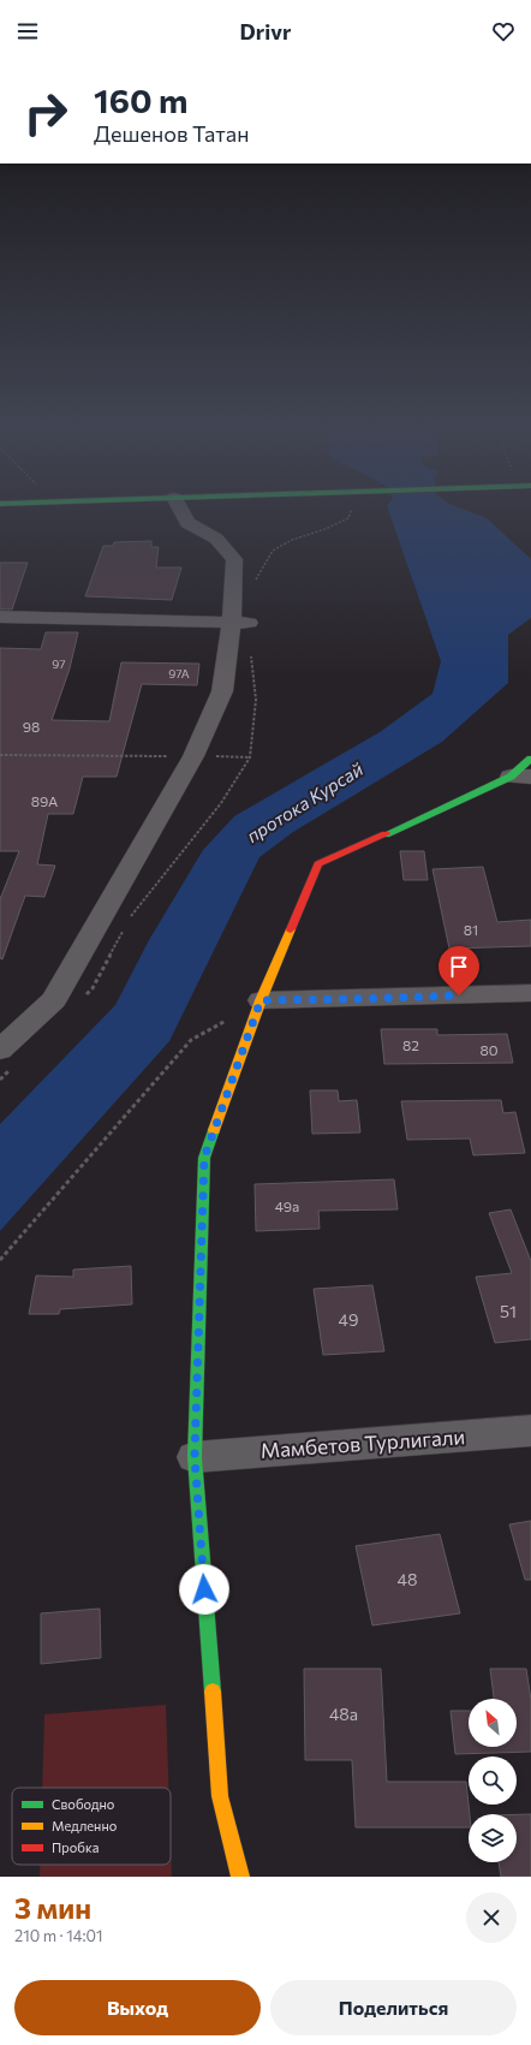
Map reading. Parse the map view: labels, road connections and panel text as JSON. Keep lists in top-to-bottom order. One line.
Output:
{"streets":{"street":["Мамбетов Турлигали"]},"water":["протока Курсай"],"house_numbers":["97","97А","98","89А","81","82","80","49а","51","49","48","48а"],"legend":["Свободно","Медленно","Пробка"],"north":"top left","page":{"header":"Drivr","turn":["160 m","Дешенов Татан"],"heading":["3 мин","210 m · 14:01"],"buttons":["Выход","Поделиться"]}}
